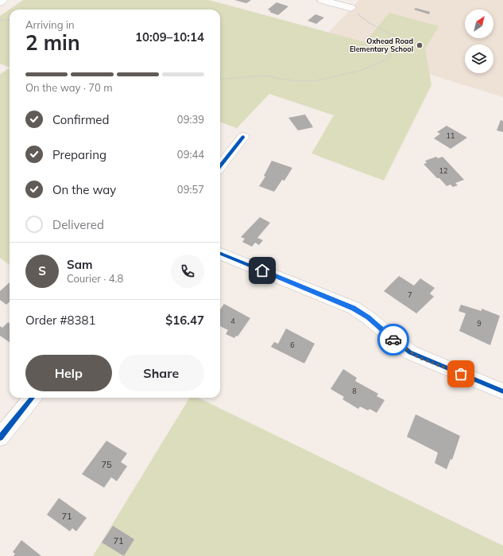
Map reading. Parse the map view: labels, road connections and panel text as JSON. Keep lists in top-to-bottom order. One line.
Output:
{"places":["Oxhead Road Elementary School"],"house_numbers":["11","12","7","4","9","6","8","75","71","71"],"north":"top right","page":{"heading":["2 min","Arriving in","10:09–10:14"],"panel":["Sam","Courier · 4.8","Order #8381","$16.47"],"bar":"On the way · 70 m","list":[["Confirmed","09:39"],["Preparing","09:44"],["On the way","09:57"],"Delivered"],"round":"S","buttons":["Help","Share"]}}
